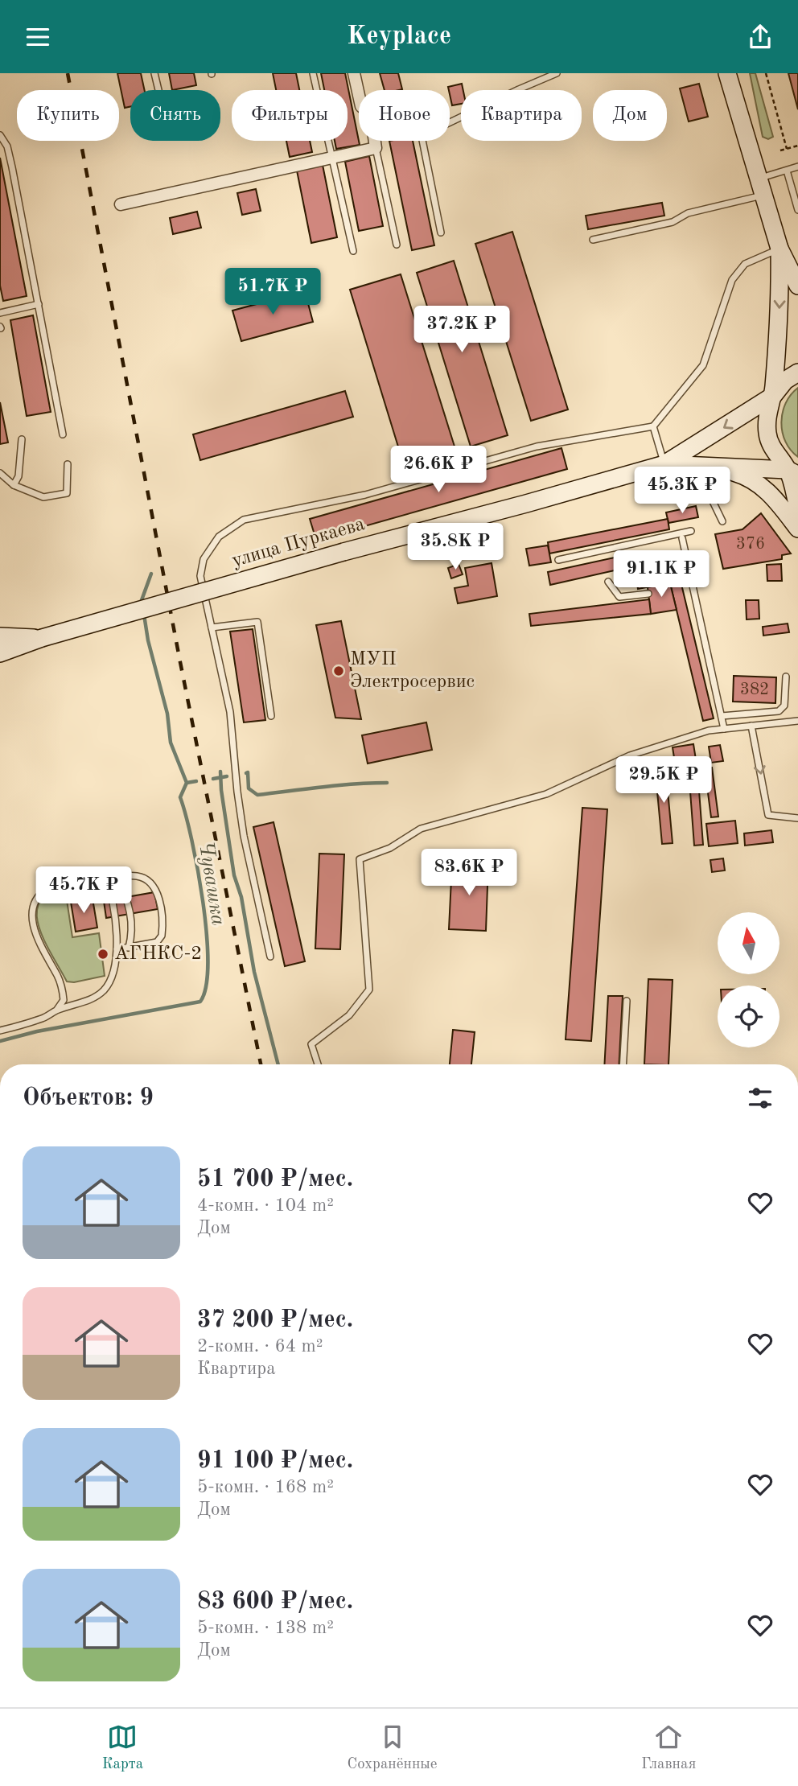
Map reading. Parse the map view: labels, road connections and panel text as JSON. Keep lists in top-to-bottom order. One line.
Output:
{"streets":{"main road":["улица Пуркаева"]},"water":["Чувашка"],"places":["МУП Электросервис","АГНКС-2"],"house_numbers":["376","382"],"north":"top","page":{"header":"Keyplace","chip":["Купить","Снять","Фильтры","Новое","Квартира","Дом"],"price":["51.7K ₽","37.2K ₽","26.6K ₽","45.3K ₽","35.8K ₽","91.1K ₽","29.5K ₽","83.6K ₽","45.7K ₽"],"heading":"Объектов: 9","list":[{"name":"51 700 ₽/мес.","note":"4-комн. · 104 m² · Дом"},{"name":"37 200 ₽/мес.","note":"2-комн. · 64 m² · Квартира"},{"name":"91 100 ₽/мес.","note":"5-комн. · 168 m² · Дом"},{"name":"83 600 ₽/мес.","note":"5-комн. · 138 m² · Дом"}],"tabs":["Карта","Сохранённые","Главная"]}}
